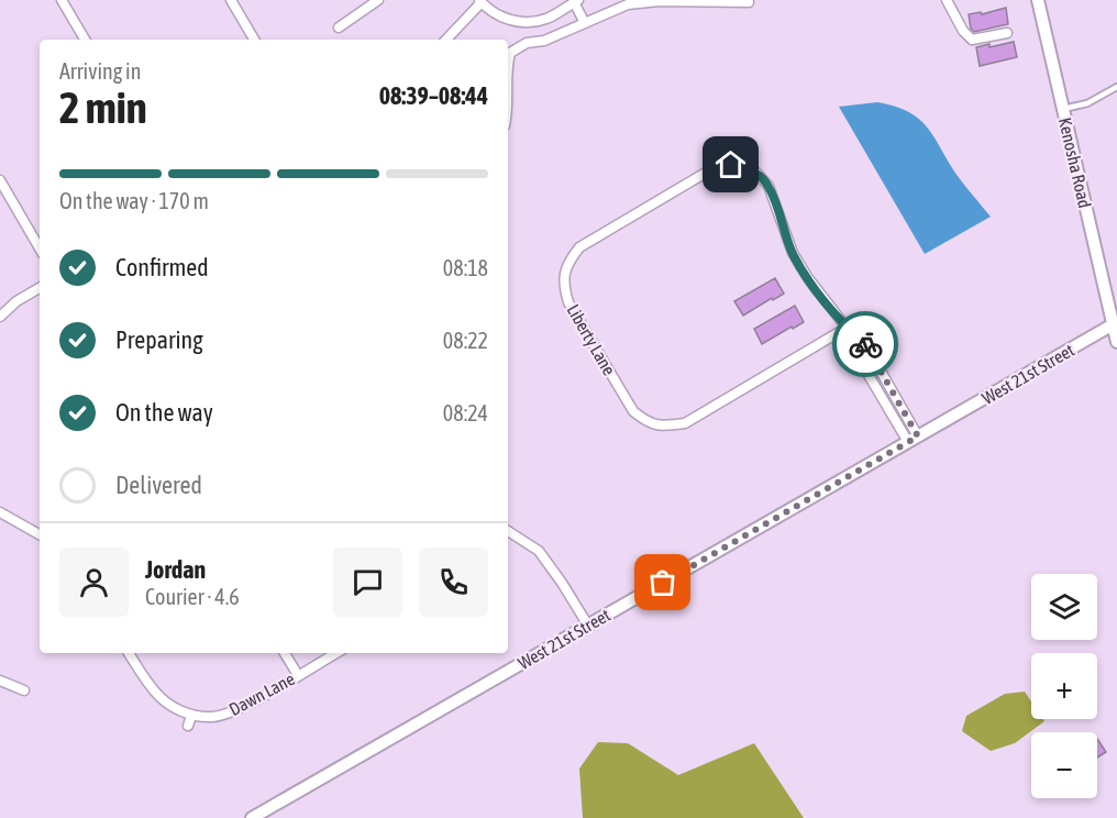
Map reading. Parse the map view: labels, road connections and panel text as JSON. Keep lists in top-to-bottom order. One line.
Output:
{"streets":{"street":["Kenosha Road","Liberty Lane","West 21st Street","Dawn Lane"]},"crossings":[["Kenosha Road","West 21st Street"],["Liberty Lane","West 21st Street"]],"page":{"heading":["2 min","Arriving in","08:39–08:44"],"panel":["Jordan","Courier · 4.6"],"bar":"On the way · 170 m","list":[["Confirmed","08:18"],["Preparing","08:22"],["On the way","08:24"],"Delivered"],"map_buttons":["+","−"]}}
